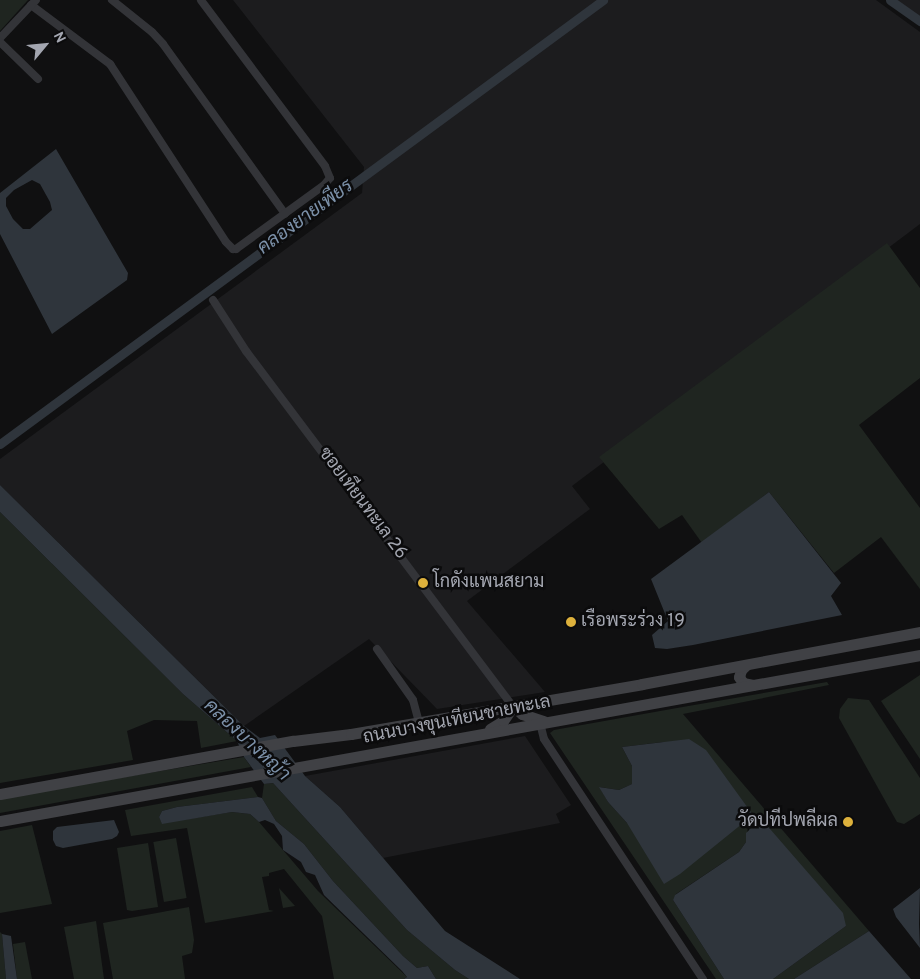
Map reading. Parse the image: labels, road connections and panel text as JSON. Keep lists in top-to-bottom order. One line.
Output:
{"streets":{"main road":["ถนนบางขุนเทียนชายทะเล"],"street":["ซอยเทียนทะเล 26"]},"crossings":[["ซอยเทียนทะเล 26","ถนนบางขุนเทียนชายทะเล"]],"water":["คลองยายเพียร","คลองบางหญ้า"],"places":["โกดังแพนสยาม","เรือพระร่วง 19","วัดปทีปพลีผล"],"north":"top right"}
